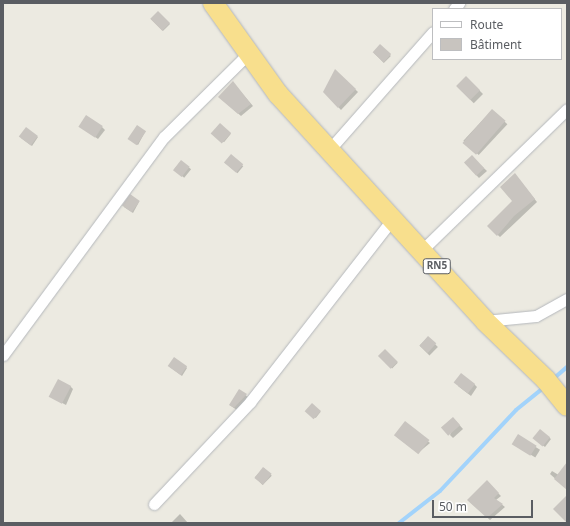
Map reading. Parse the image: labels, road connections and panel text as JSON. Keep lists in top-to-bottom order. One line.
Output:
{"streets":{"highway":["RN5"]},"legend":["Route","Bâtiment"],"scale_bar":"50 m"}
